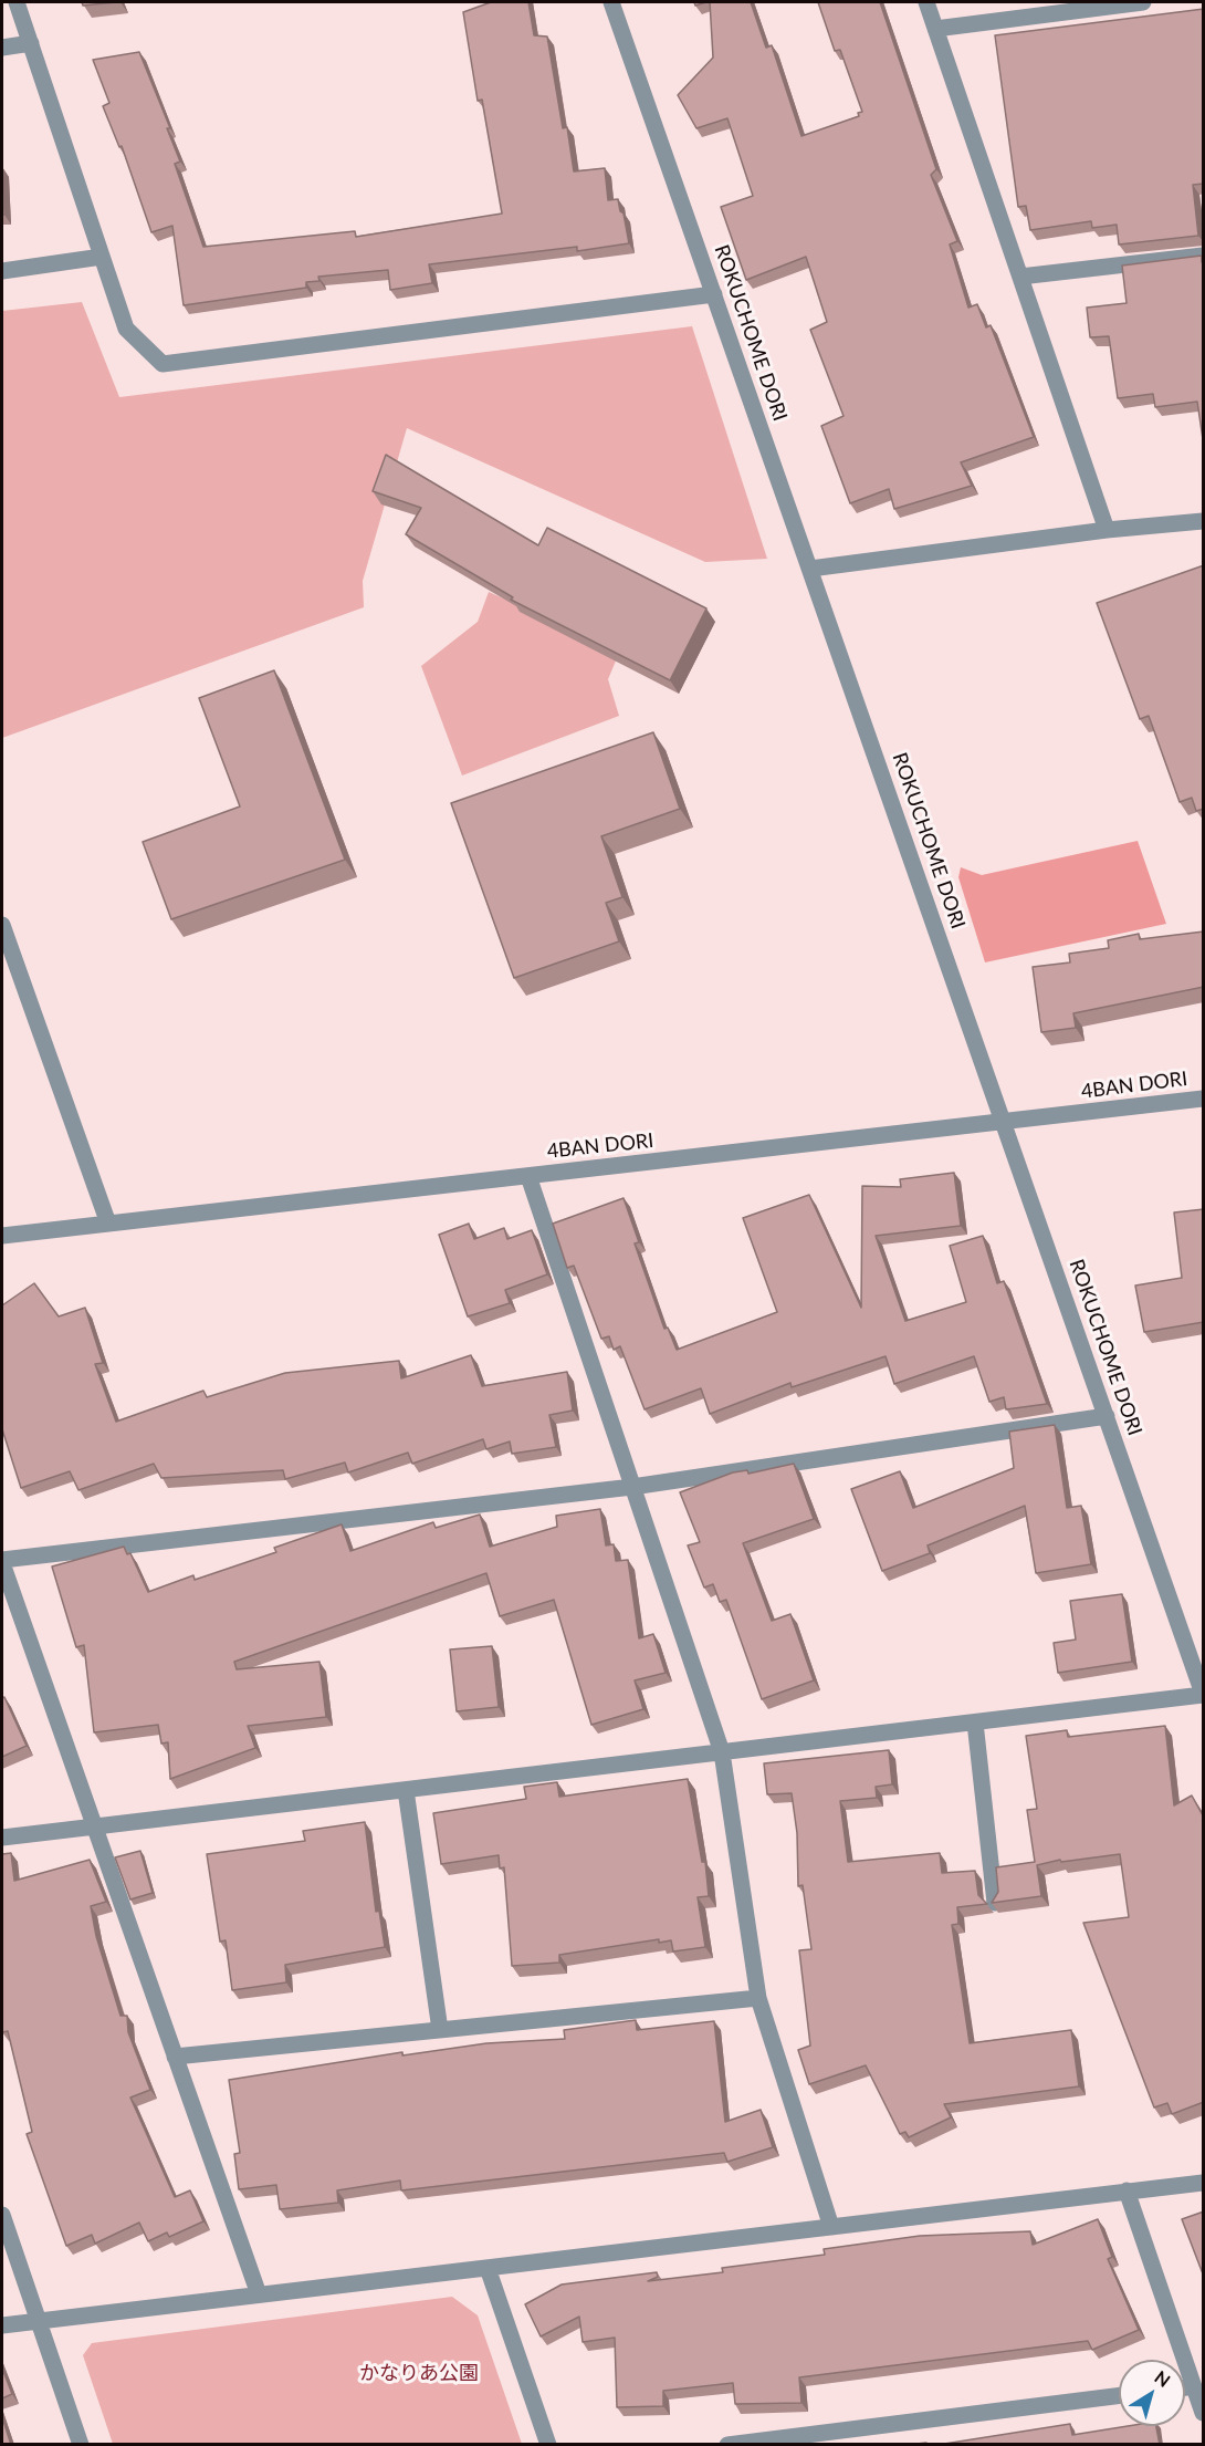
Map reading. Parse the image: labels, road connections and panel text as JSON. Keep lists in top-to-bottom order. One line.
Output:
{"streets":{"street":["ROKUCHOME DORI","4BAN DORI"]},"crossings":[["ROKUCHOME DORI","4BAN DORI"]],"parks":["かなりあ公園"],"north":"top right"}
